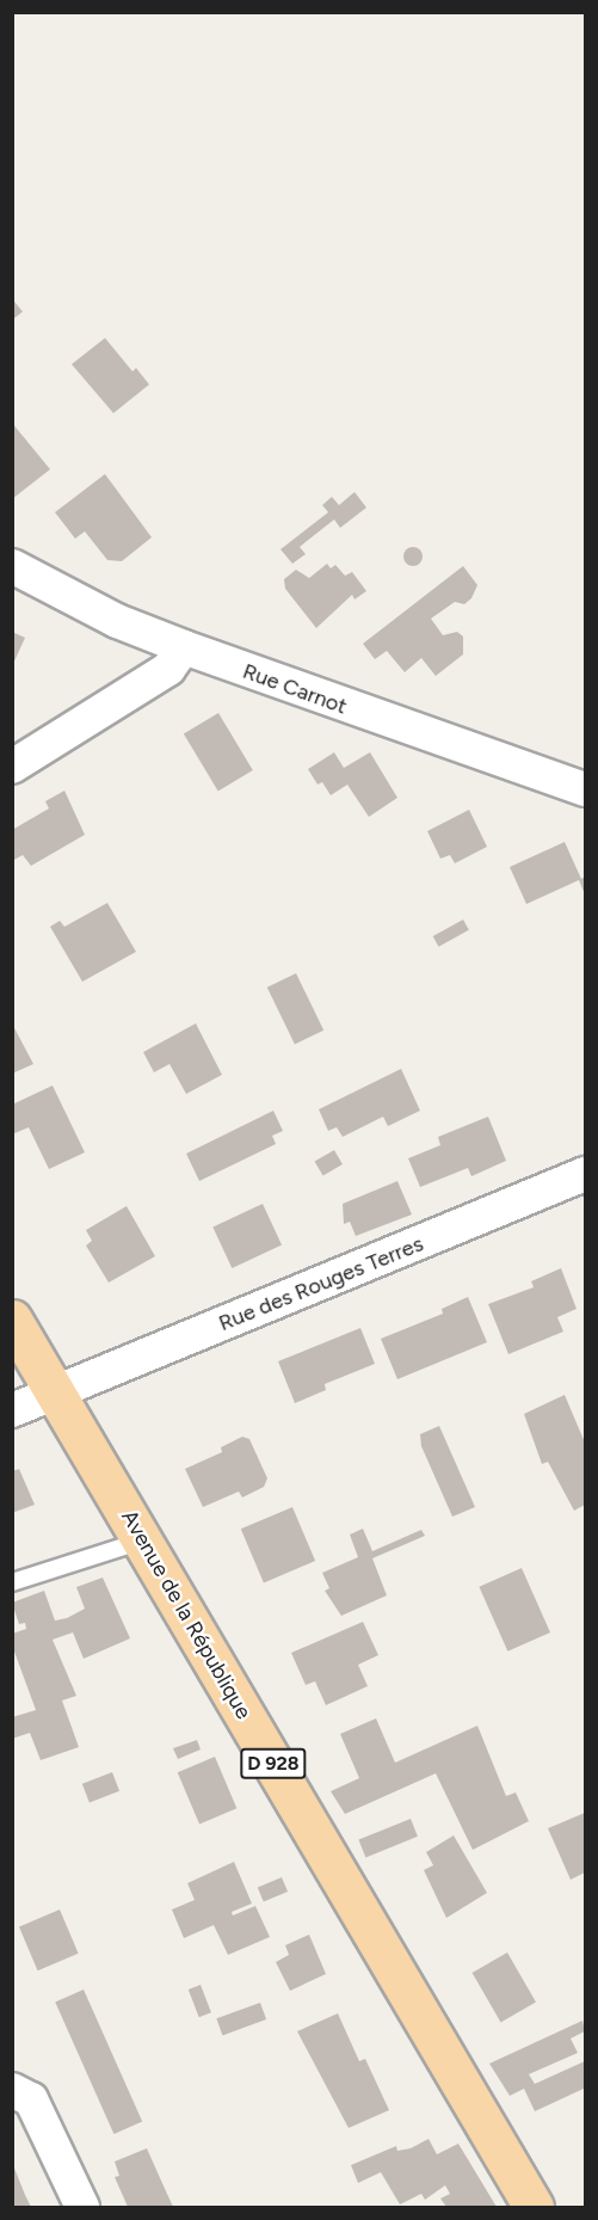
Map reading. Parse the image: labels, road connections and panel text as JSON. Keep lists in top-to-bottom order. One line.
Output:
{"streets":{"main road":["Avenue de la République","D 928"],"street":["Rue Carnot","Rue des Rouges Terres"]},"crossings":[["Rue des Rouges Terres","Avenue de la République"]]}
